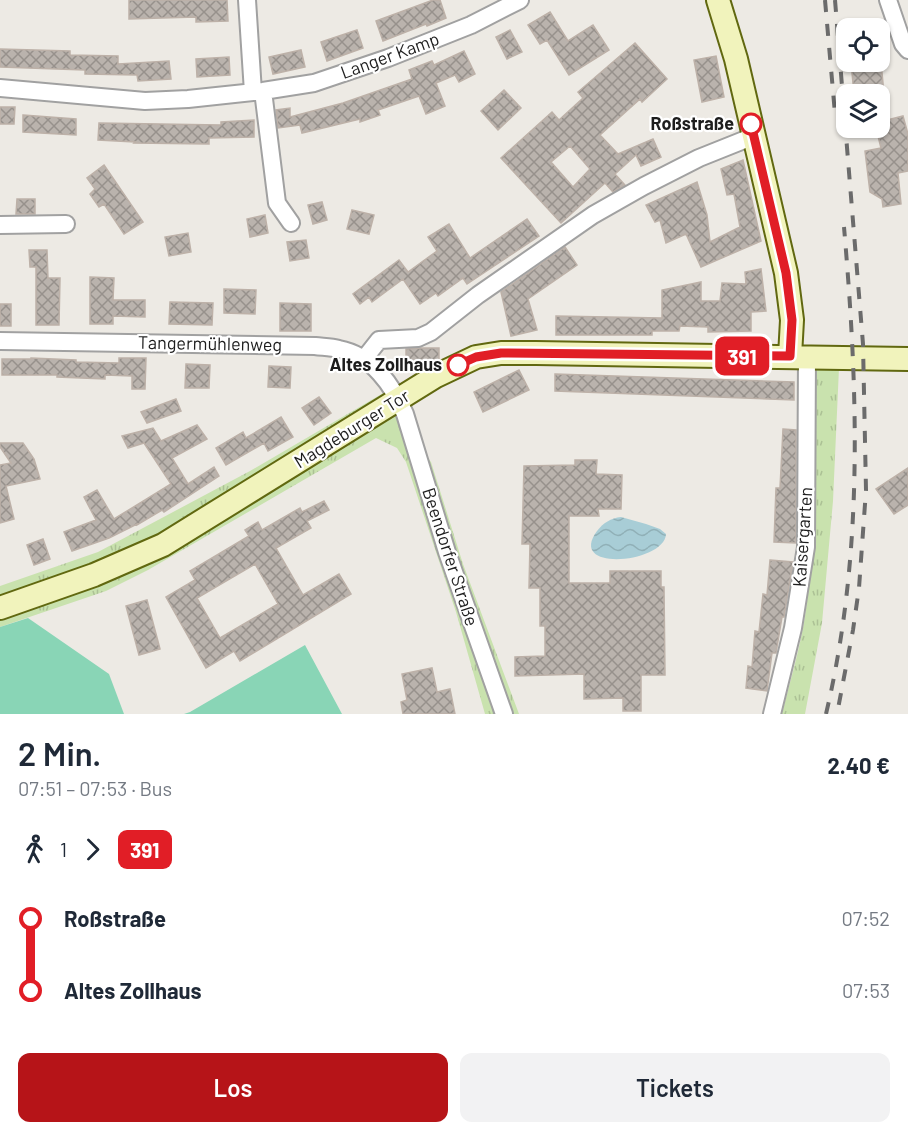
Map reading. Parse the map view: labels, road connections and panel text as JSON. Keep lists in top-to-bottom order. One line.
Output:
{"streets":{"main road":["Magdeburger Tor"],"street":["Langer Kamp","Tangermühlenweg","Kaisergarten","Beendorfer Straße"]},"crossings":[["Tangermühlenweg","Magdeburger Tor"],["Tangermühlenweg","Beendorfer Straße"],["Magdeburger Tor","Kaisergarten"],["Magdeburger Tor","Beendorfer Straße"]],"places":["Roßstraße","Altes Zollhaus"],"lines":["bus line 391"],"page":{"on_map":"391","heading":["2 Min.","07:51 – 07:53 · Bus","2.40 €"],"legs":["1","391"],"list":[{"name":"Roßstraße","value":"07:52"},{"name":"Altes Zollhaus","value":"07:53"}],"buttons":["Los","Tickets"]}}
